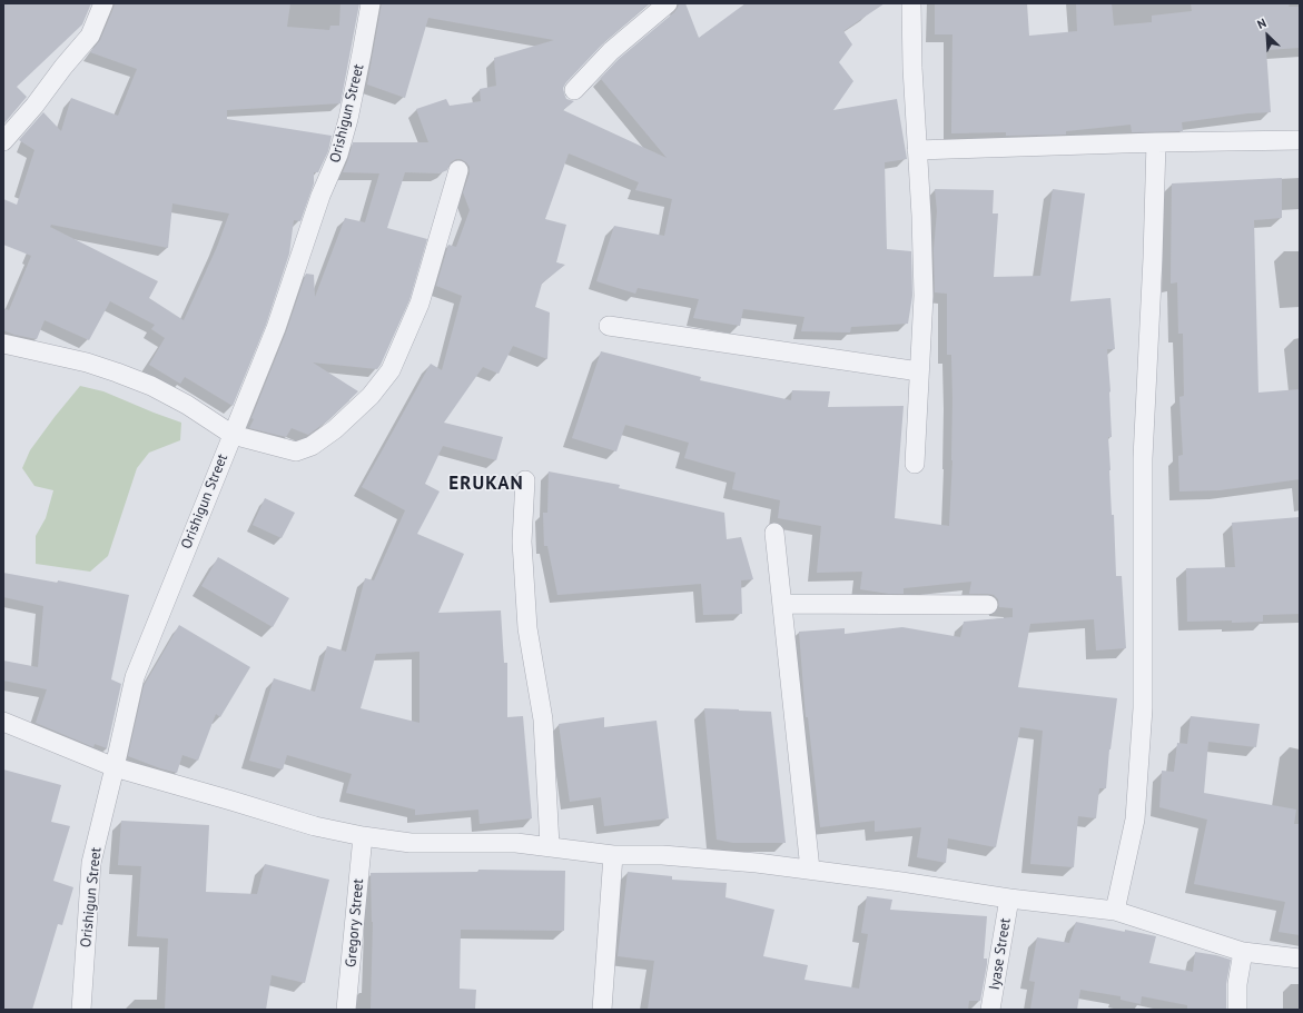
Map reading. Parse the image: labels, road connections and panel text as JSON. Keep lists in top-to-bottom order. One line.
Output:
{"streets":{"street":["Orishigun Street","Gregory Street","Iyase Street"]},"districts":["ERUKAN"],"north":"top left"}
